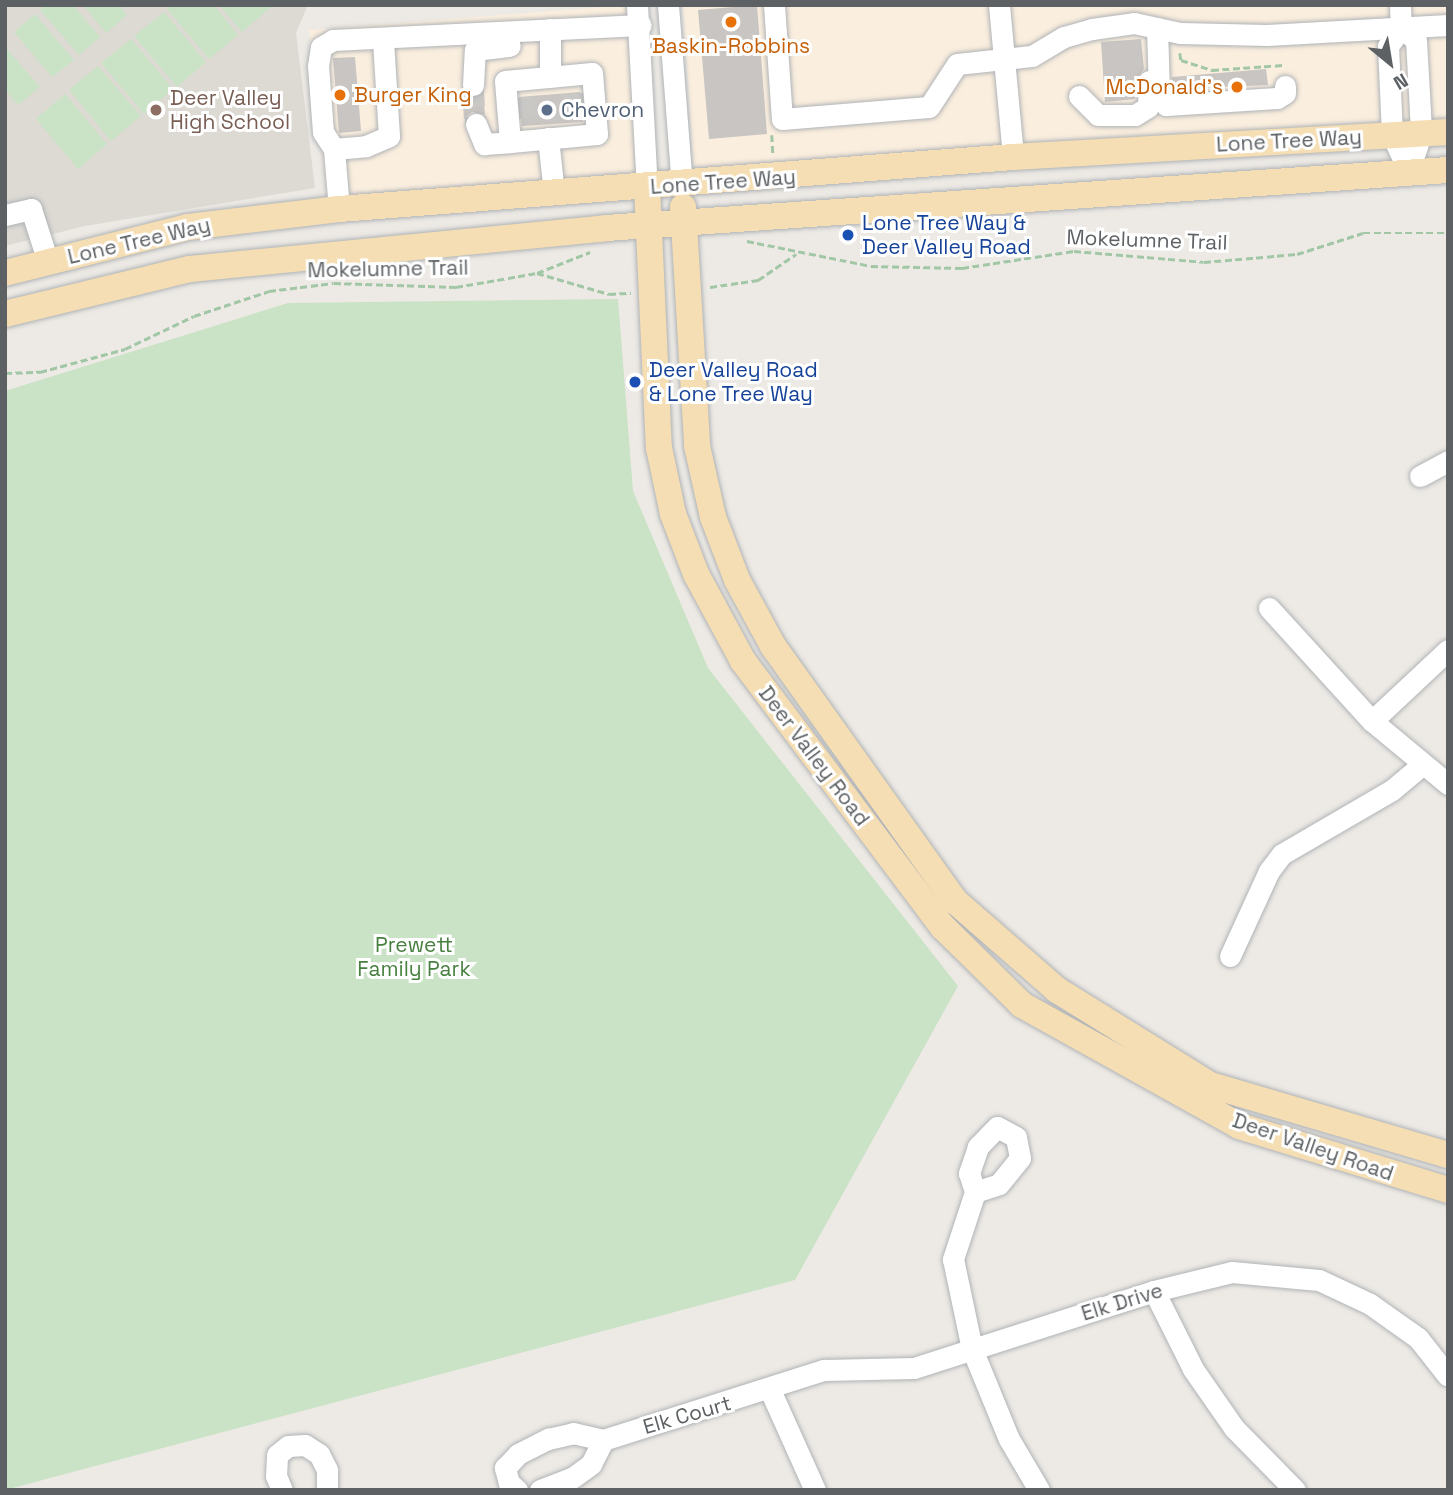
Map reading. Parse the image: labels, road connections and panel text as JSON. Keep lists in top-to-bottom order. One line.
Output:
{"streets":{"main road":["Lone Tree Way","Deer Valley Road"],"street":["Elk Drive","Elk Court"],"path":["Mokelumne Trail"]},"crossings":[["Lone Tree Way","Deer Valley Road"],["Elk Drive","Elk Court"]],"parks":["Prewett Family Park"],"places":["Baskin-Robbins","McDonald's","Burger King","Deer Valley High School","Chevron","Lone Tree Way & Deer Valley Road","Deer Valley Road & Lone Tree Way"],"north":"bottom right"}
